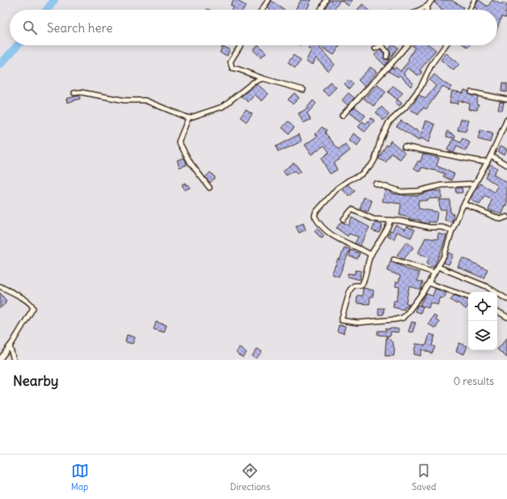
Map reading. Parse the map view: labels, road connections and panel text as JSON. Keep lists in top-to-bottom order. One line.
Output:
{"page":{"search":"Search here","heading":["Nearby","0 results"],"nav":["Map","Directions","Saved"]}}
